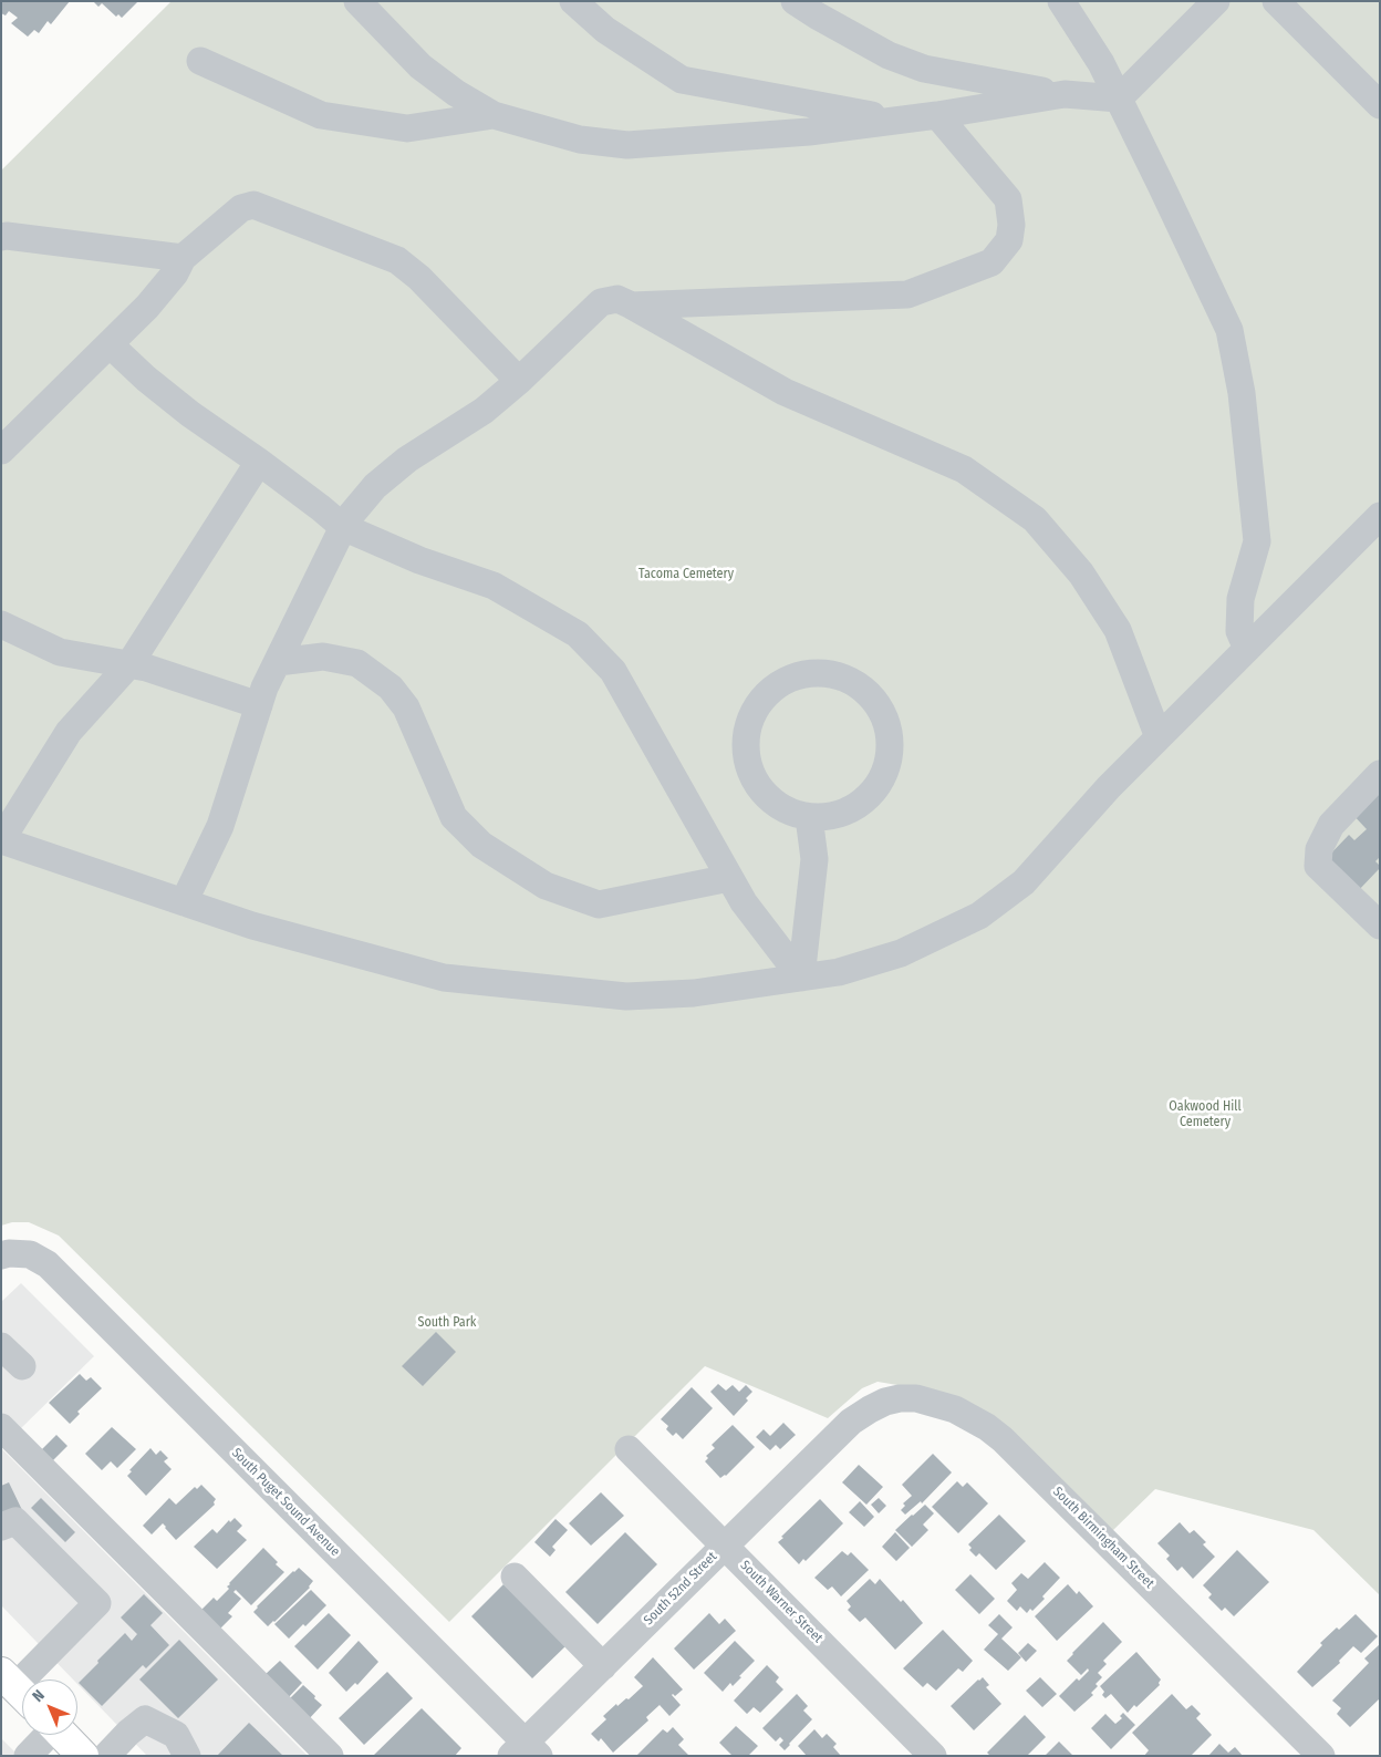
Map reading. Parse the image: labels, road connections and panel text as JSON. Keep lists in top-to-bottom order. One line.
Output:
{"streets":{"street":["South Puget Sound Avenue","South Birmingham Street","South 52nd Street","South Warner Street"]},"crossings":[["South Puget Sound Avenue","South 52nd Street"],["South Birmingham Street","South 52nd Street"],["South 52nd Street","South Warner Street"]],"parks":["Tacoma Cemetery","Oakwood Hill Cemetery","South Park"],"north":"top left"}
